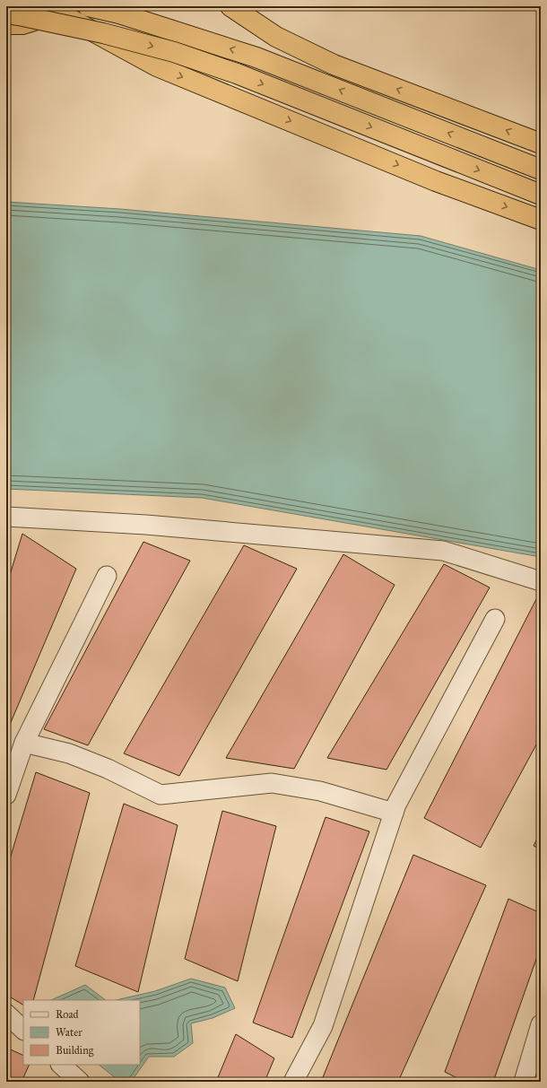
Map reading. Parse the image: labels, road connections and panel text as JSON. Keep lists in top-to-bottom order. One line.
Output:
{"legend":["Road","Water","Building"]}
